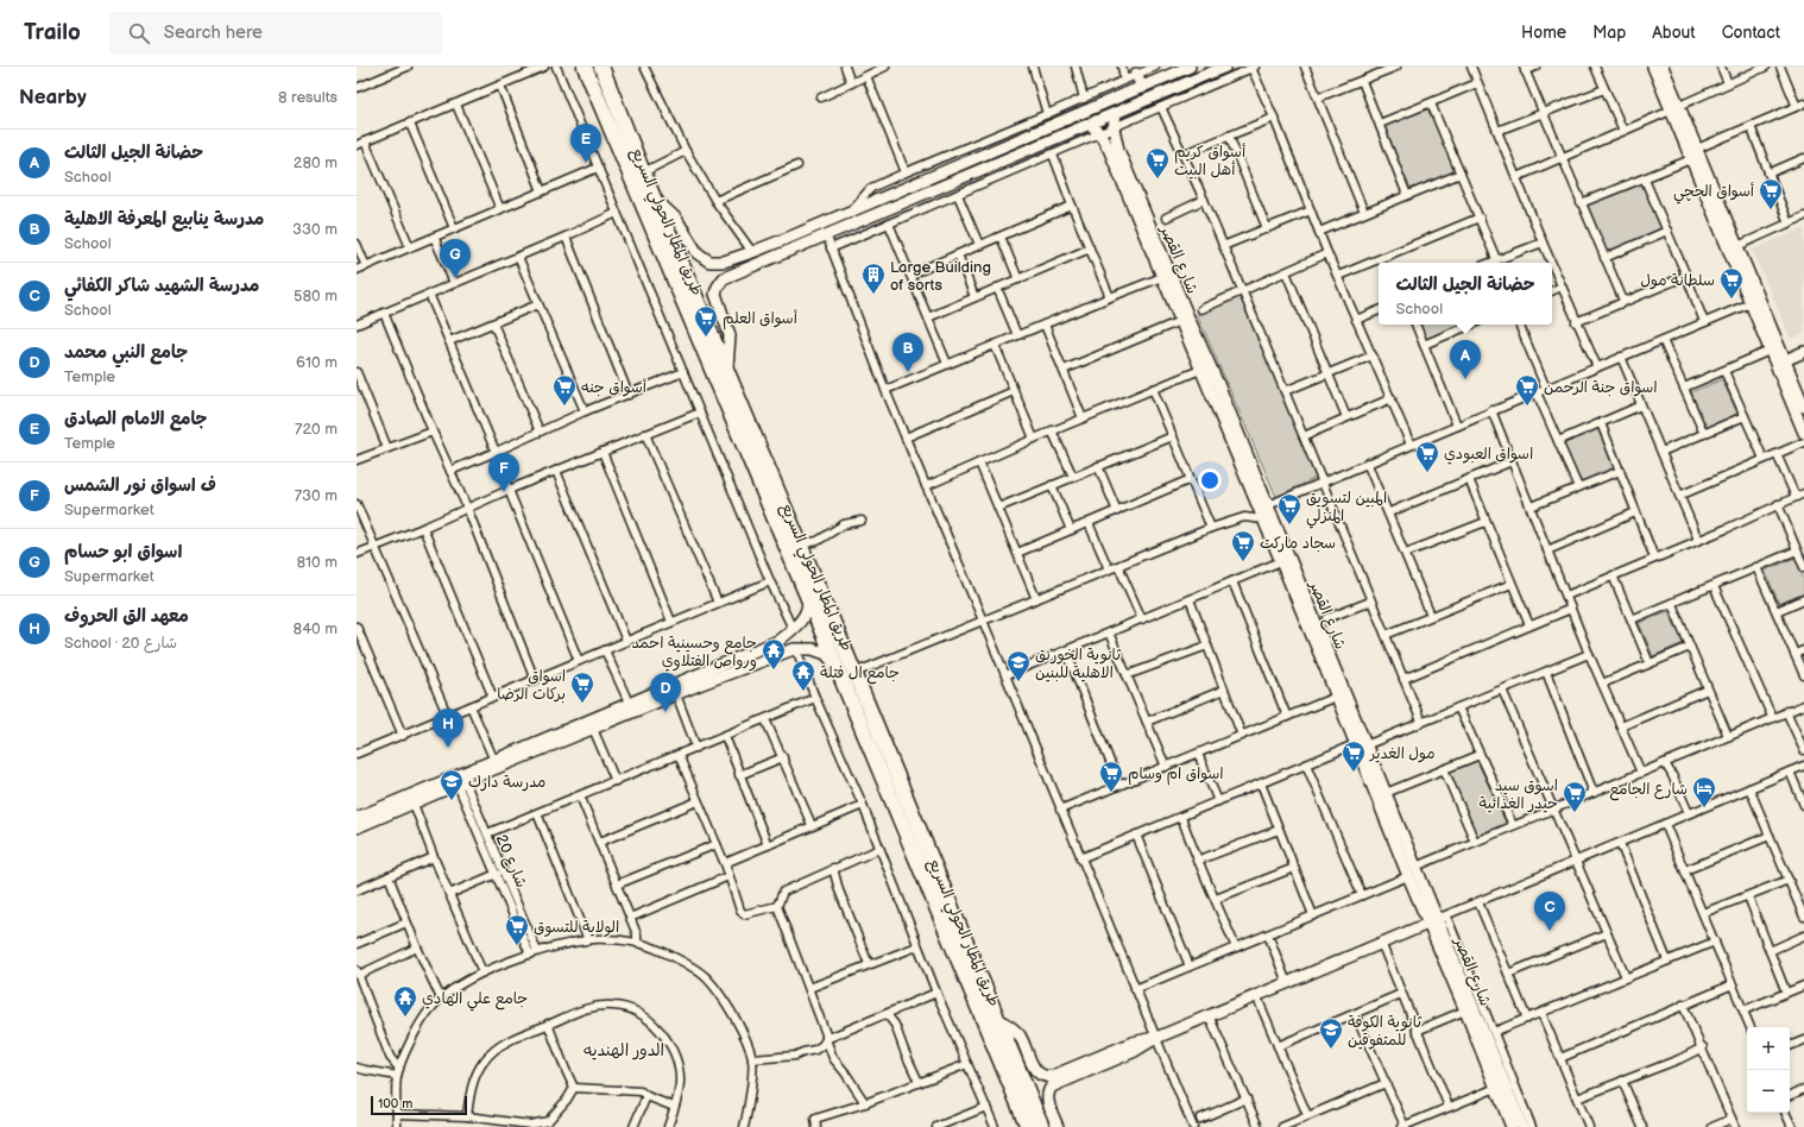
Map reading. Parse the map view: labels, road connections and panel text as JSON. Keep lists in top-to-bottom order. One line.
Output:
{"streets":{"highway":["طريق المطار الحولي السريع"],"street":["شارع القصر","شارع 20"]},"districts":["الدور الهنديه"],"places":{"supermarket":["أسواق كريم أهل البيت","أسواق الحچي","سلطانة مول","أسواق العلم","أسواق جنه","اسواق جنة الرحمن","اسواق العبودي","المبين لتسويق المنزلي","سجاد ماركت","اسواق بركات الرضا","مول الغدير","اسواق ام وسام","اسوق سيد حيدر الغذائية","الولاية للتسوق"],"building":["Large Building of sorts"],"temple":["جامع وحسينية احمد ورواص الفتلاوي","جامع ال فتلة","جامع علي الهادي"],"school or university":["ثانوية الخورنق الاهلية للبنين","مدرسة دارك","ثانوية الكوفة للمتفوقين"],"hotel":["شارع الجامع"]},"scale_bar":"100 m","page":{"header":"Trailo","search":"Search here","nav":["Home","Map","About","Contact"],"heading":["Nearby","8 results"],"pins":["E","G","B","A","F","D","H","C"],"list":[{"mark":"A","name":"حضانة الجيل الثالث","note":"School","value":"280 m"},{"mark":"B","name":"مدرسة ينابيع المعرفة الاهلية","note":"School","value":"330 m"},{"mark":"C","name":"مدرسة الشهيد شاكر الكفائي","note":"School","value":"580 m"},{"mark":"D","name":"جامع النبي محمد","note":"Temple","value":"610 m"},{"mark":"E","name":"جامع الامام الصادق","note":"Temple","value":"720 m"},{"mark":"F","name":"ف اسواق نور الشمس","note":"Supermarket","value":"730 m"},{"mark":"G","name":"اسواق ابو حسام","note":"Supermarket","value":"810 m"},{"mark":"H","name":"معهد الق الحروف","note":"School · شارع 20","value":"840 m"}],"popup":["حضانة الجيل الثالث","School"],"map_buttons":["+","−"],"scale":"100 m"}}
